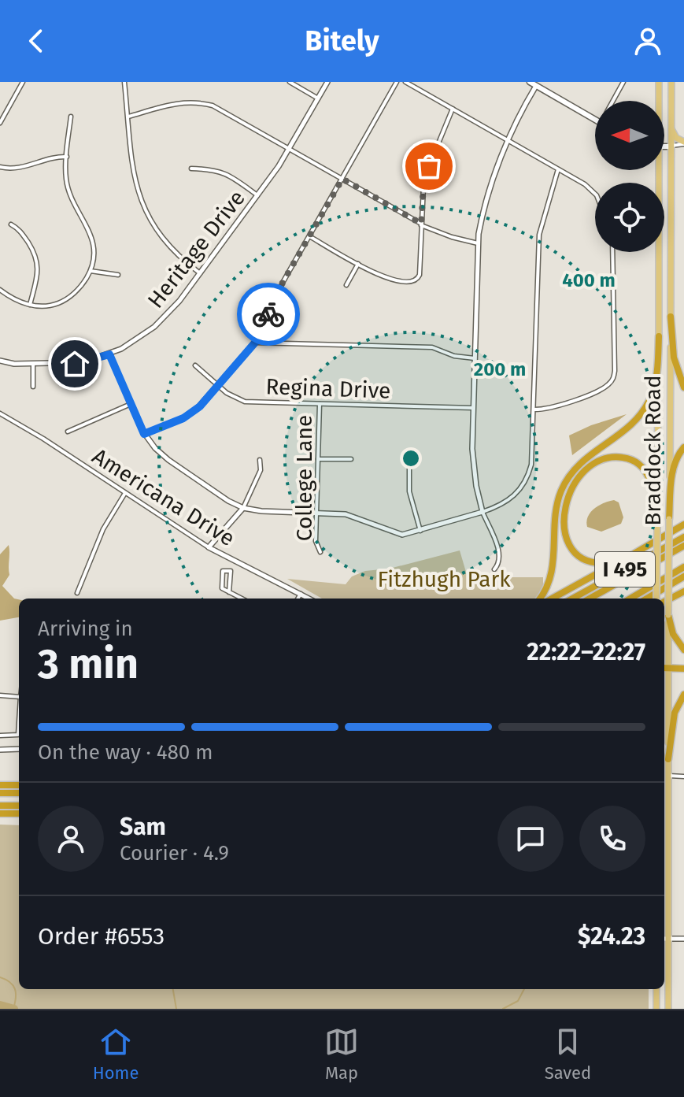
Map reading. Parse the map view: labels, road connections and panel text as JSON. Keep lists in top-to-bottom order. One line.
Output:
{"streets":{"highway":["I 495"],"main road":["Braddock Road"],"street":["Heritage Drive","Regina Drive","College Lane","Americana Drive"]},"crossings":[["Regina Drive","College Lane"]],"parks":["Fitzhugh Park"],"north":"left","page":{"header":"Bitely","heading":["3 min","Arriving in","22:22–22:27"],"panel":["Sam","Courier · 4.9","Order #6553","$24.23"],"bar":"On the way · 480 m","tabs":["Home","Map","Saved"]},"rings":["400 m","200 m"]}
